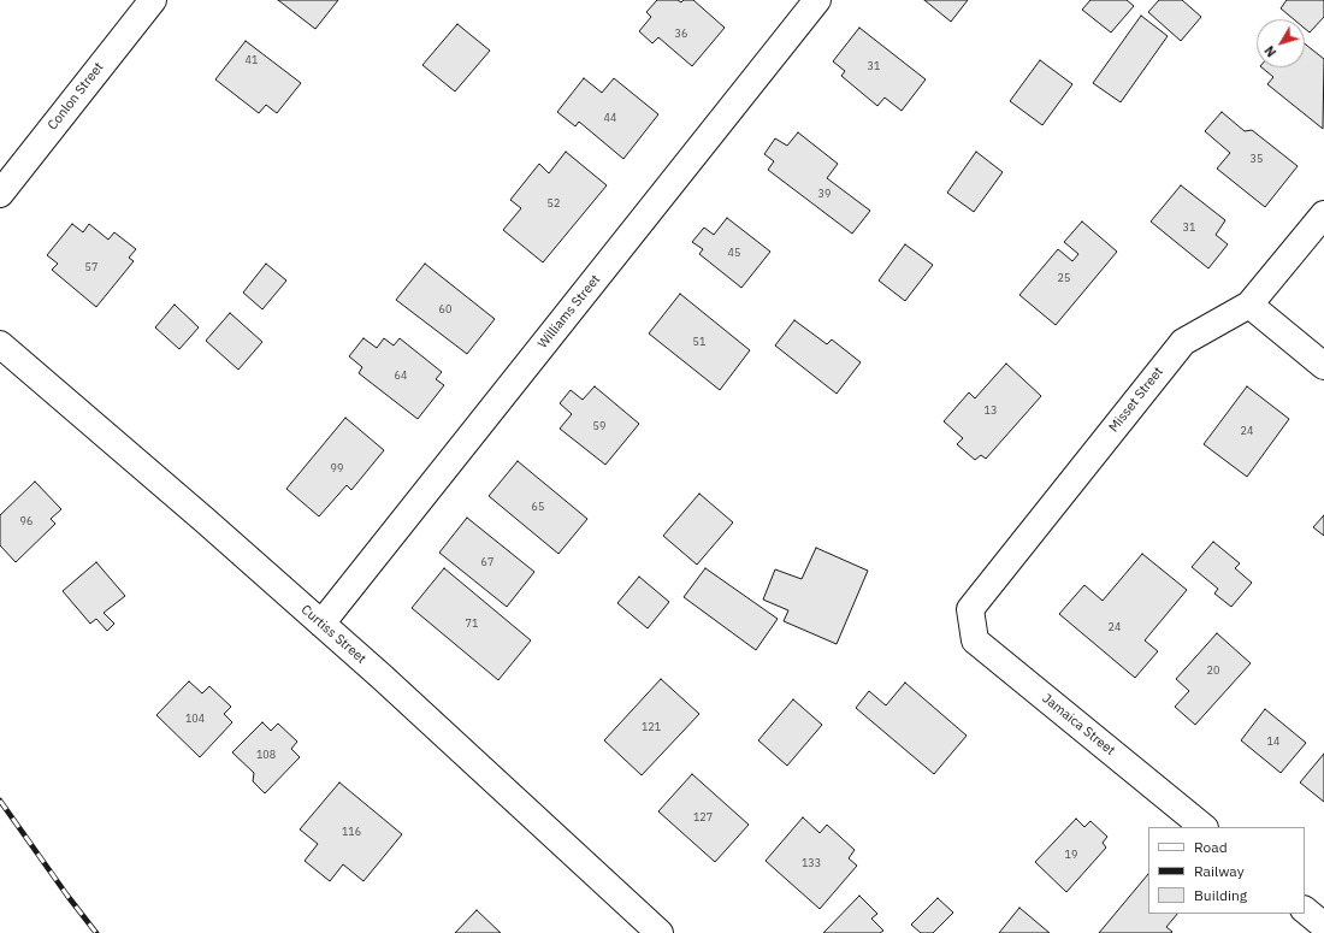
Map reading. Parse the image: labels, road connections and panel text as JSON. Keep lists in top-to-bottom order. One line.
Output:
{"streets":{"street":["Conlon Street","Williams Street","Misset Street","Curtiss Street","Jamaica Street"]},"crossings":[["Williams Street","Curtiss Street"],["Misset Street","Jamaica Street"]],"house_numbers":["36","41","31","44","35","39","52","31","45","57","25","60","51","64","13","59","24","99","65","96","67","71","24","20","104","121","14","108","127","116","19","133"],"legend":["Road","Railway","Building"],"north":"bottom left"}
